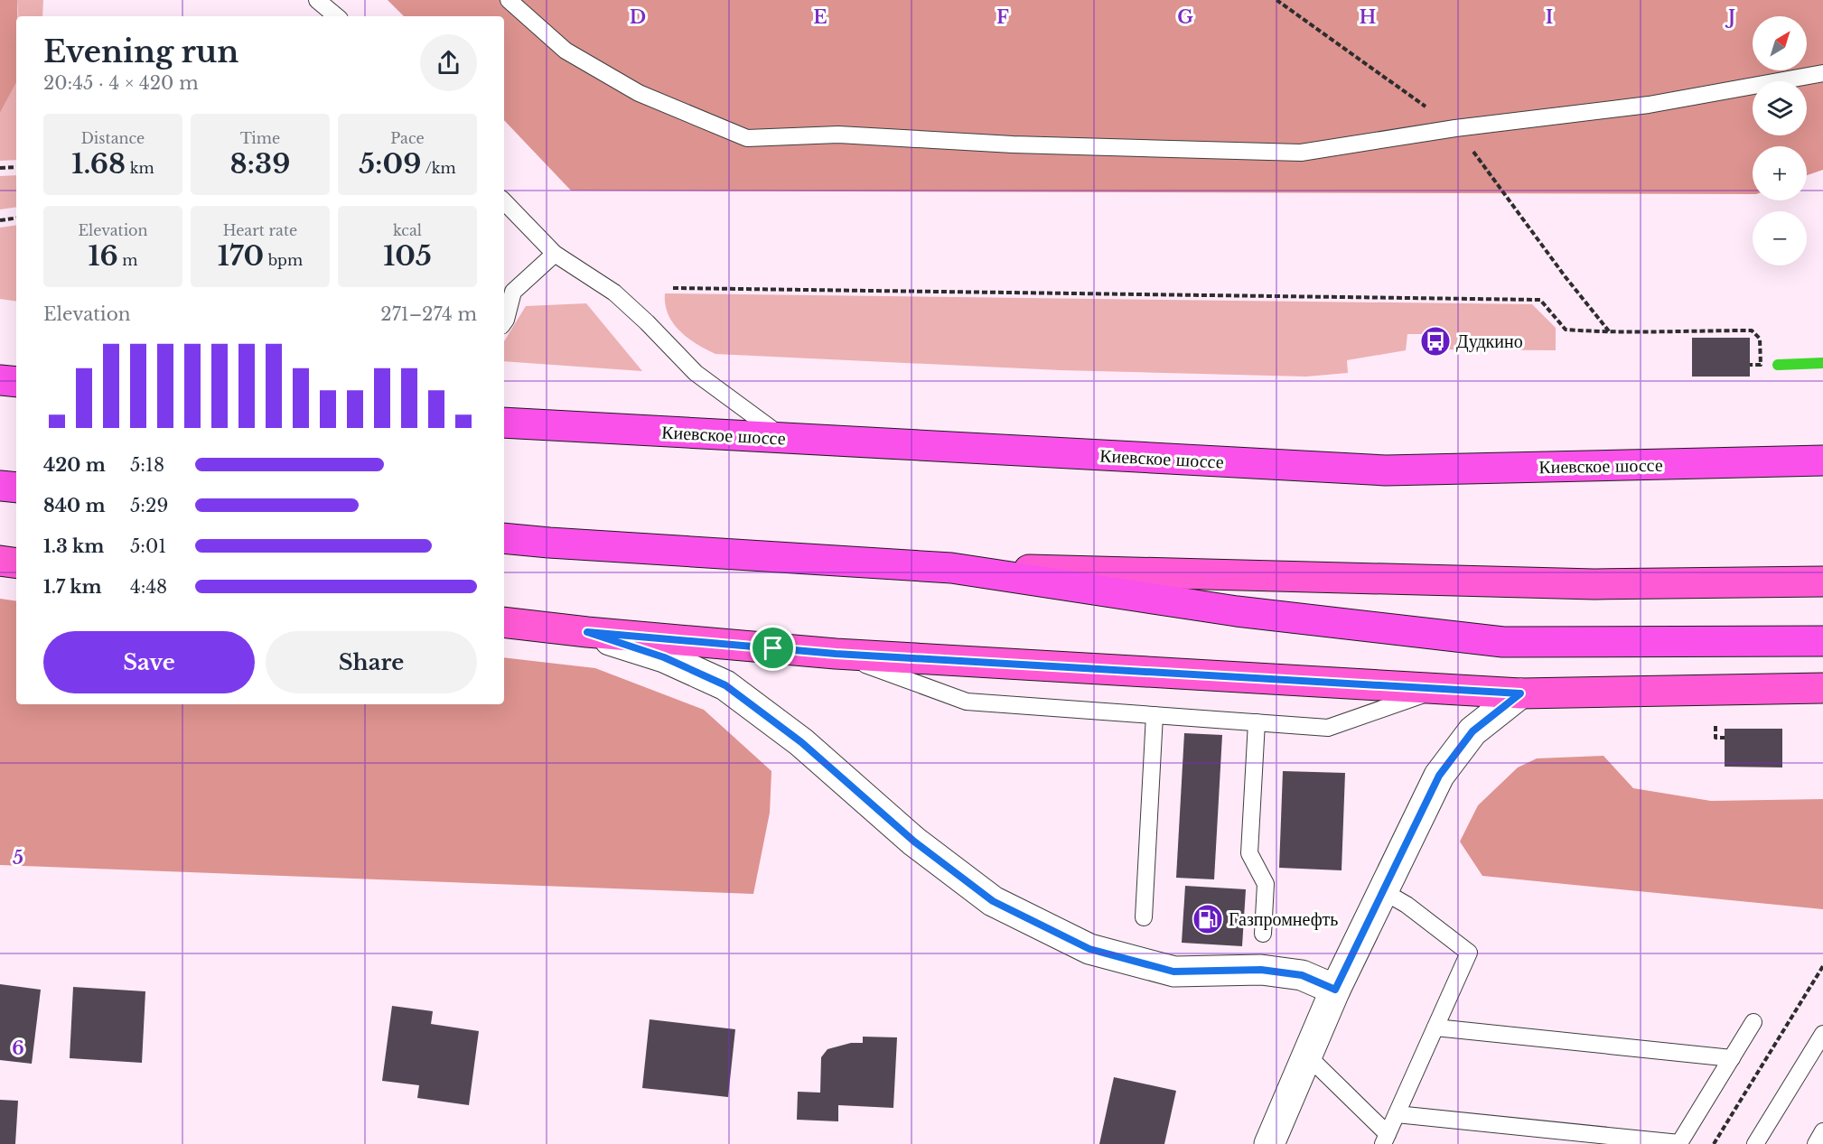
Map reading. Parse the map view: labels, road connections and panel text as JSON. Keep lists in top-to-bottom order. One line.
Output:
{"streets":{"highway":["Киевское шоссе"]},"places":{"bus stop":["Дудкино"],"fuel station":["Газпромнефть"]},"north":"top right","page":{"map_buttons":["+","−"],"heading":["Evening run","20:45 · 4 × 420 m"],"stats":[["Distance","1.68 km"],["Time","8:39"],["Pace","5:09 /km"],["Elevation","16 m"],["Heart rate","170 bpm"],["kcal","105"]],"chart":["Elevation","271–274 m"],"list":[{"name":"420 m","note":"5:18"},{"name":"840 m","note":"5:29"},{"name":"1.3 km","note":"5:01"},{"name":"1.7 km","note":"4:48"}],"buttons":["Save","Share"]},"grid":{"columns":["D","E","F","G","H","I","J"],"rows":["5","6"]}}
